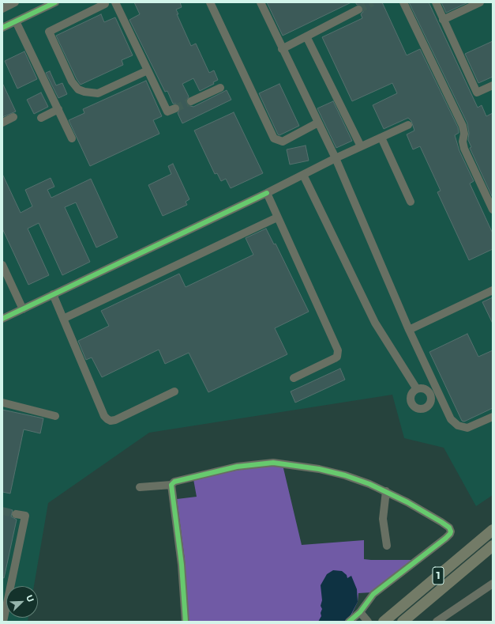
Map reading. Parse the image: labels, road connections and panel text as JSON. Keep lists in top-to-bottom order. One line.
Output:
{"streets":{"highway":["1"]},"north":"top right"}
